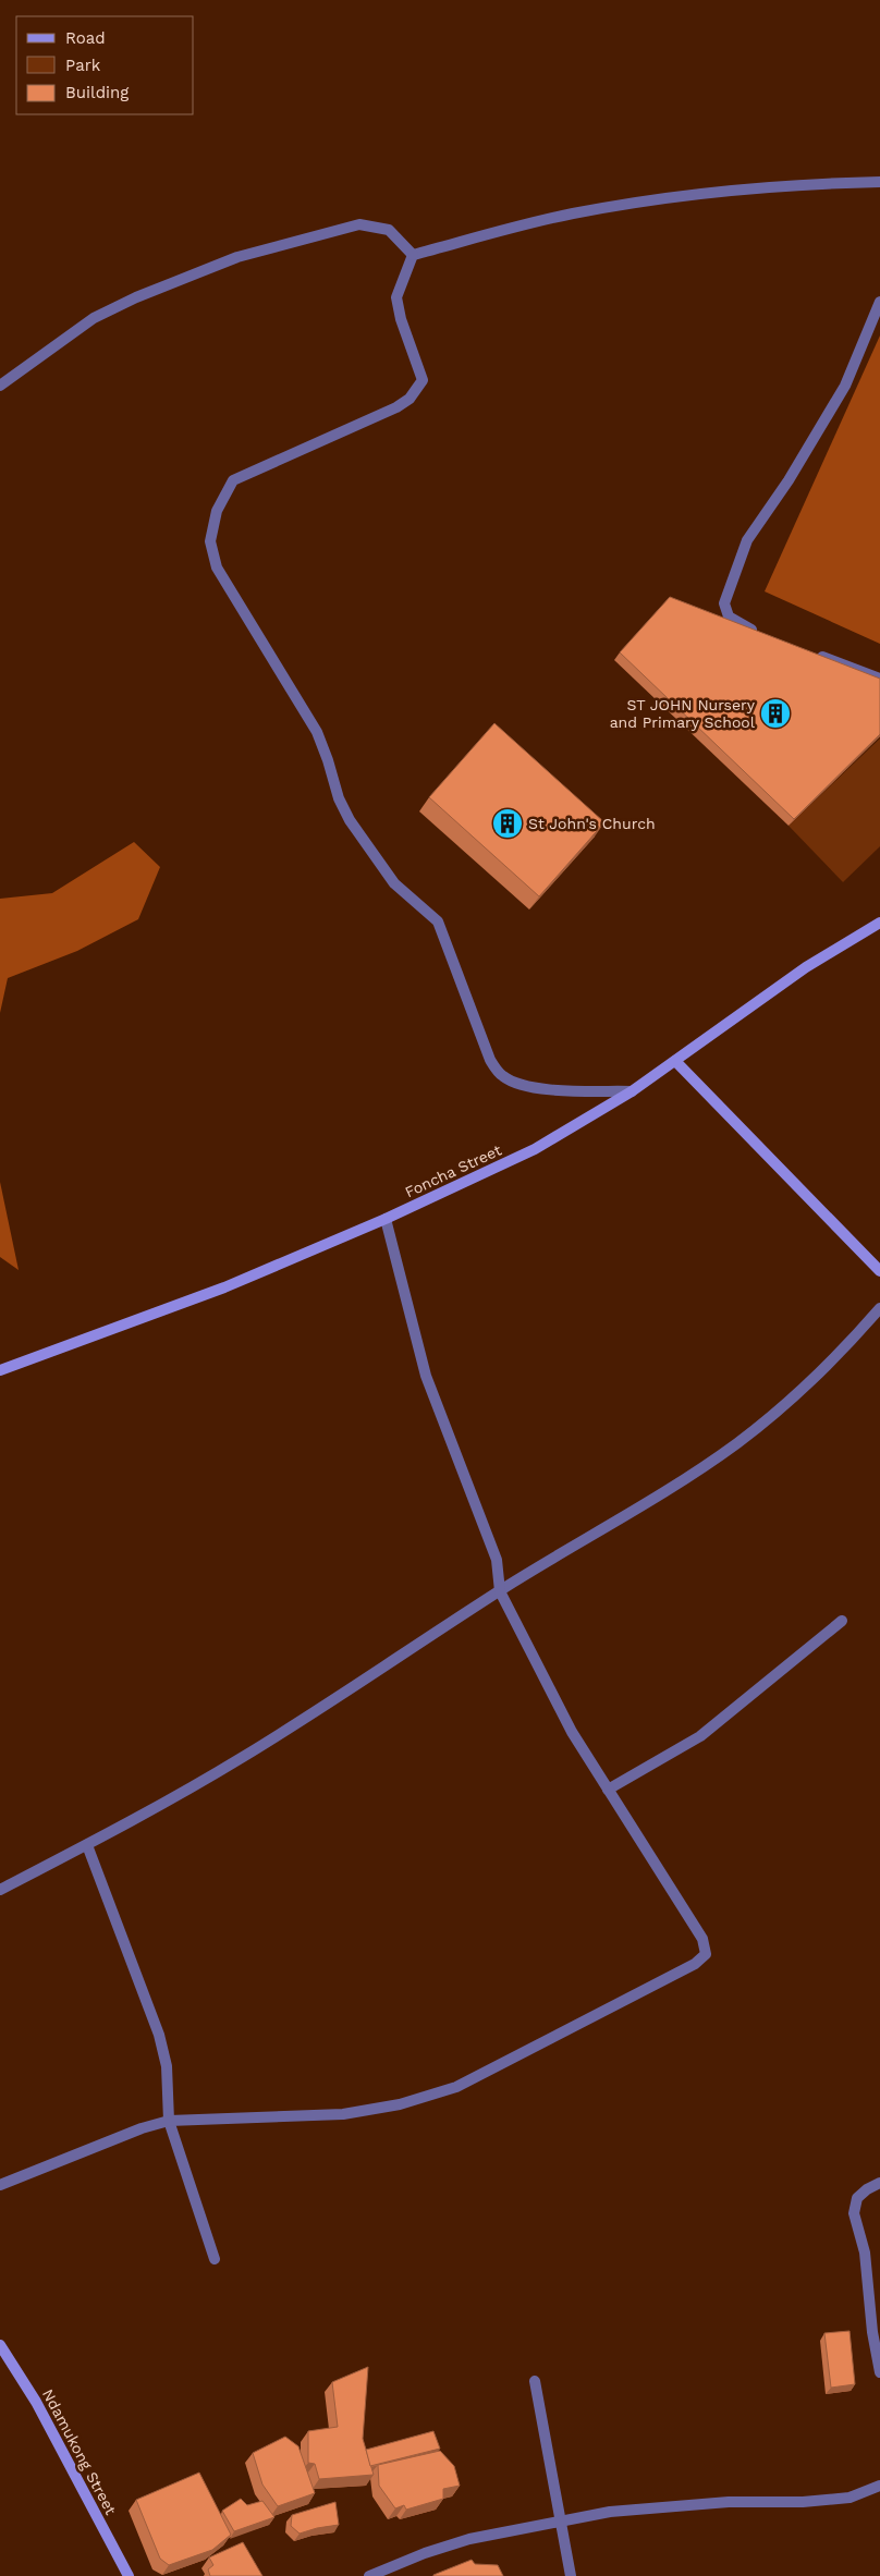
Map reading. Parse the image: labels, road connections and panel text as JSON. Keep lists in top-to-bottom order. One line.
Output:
{"streets":{"main road":["Foncha Street","Ndamukong Street"]},"places":{"building":["ST JOHN Nursery and Primary School","St John's Church"]},"legend":["Road","Park","Building"]}
